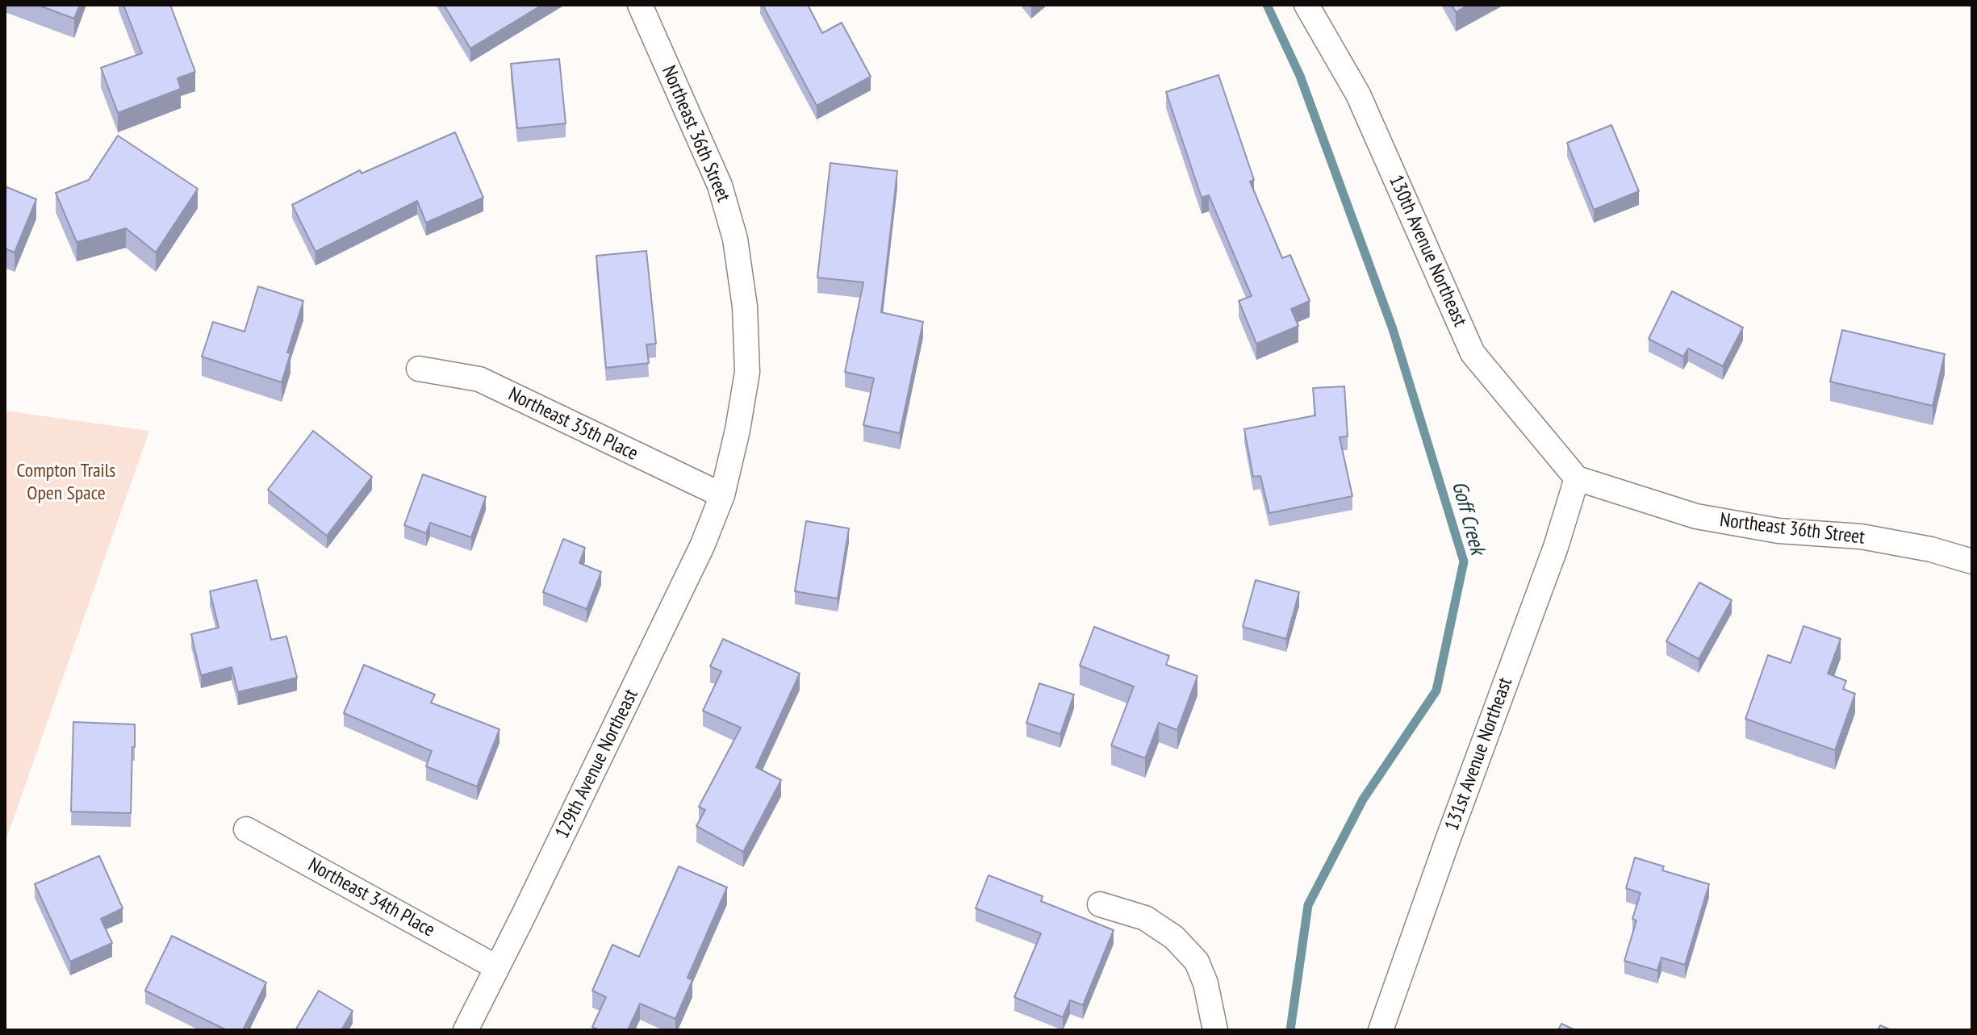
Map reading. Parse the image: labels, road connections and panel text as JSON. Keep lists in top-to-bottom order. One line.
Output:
{"streets":{"street":["Northeast 36th Street","130th Avenue Northeast","Northeast 35th Place","131st Avenue Northeast","129th Avenue Northeast","Northeast 34th Place"]},"crossings":[["Northeast 36th Street","130th Avenue Northeast"],["Northeast 36th Street","Northeast 35th Place"],["Northeast 36th Street","131st Avenue Northeast"],["Northeast 36th Street","129th Avenue Northeast"],["130th Avenue Northeast","131st Avenue Northeast"],["Northeast 35th Place","129th Avenue Northeast"],["129th Avenue Northeast","Northeast 34th Place"]],"water":["Goff Creek"],"parks":["Compton Trails Open Space"]}
